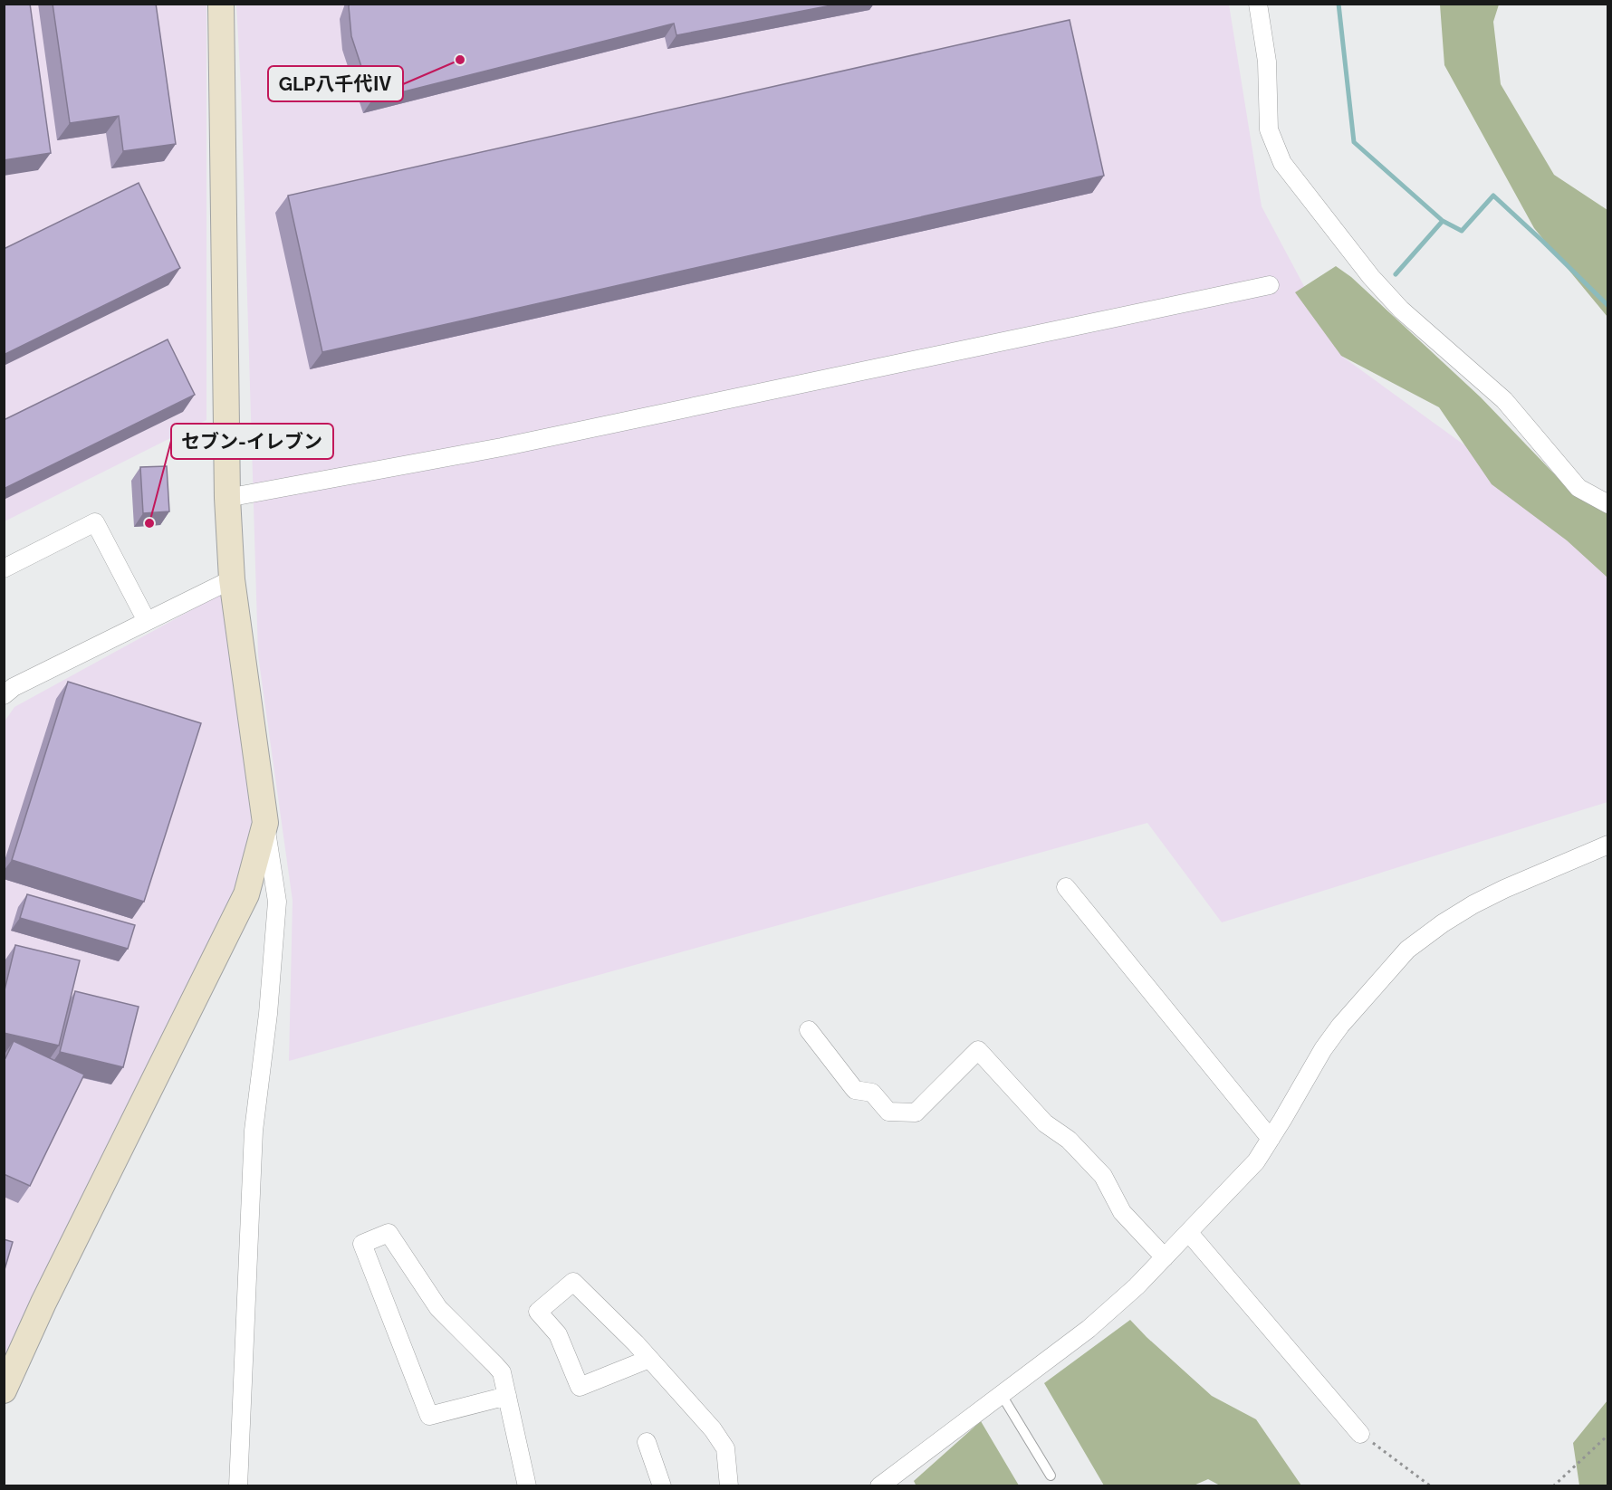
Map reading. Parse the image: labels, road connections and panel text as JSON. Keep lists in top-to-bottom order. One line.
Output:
{"places":["GLP八千代Ⅳ","セブン-イレブン"]}
